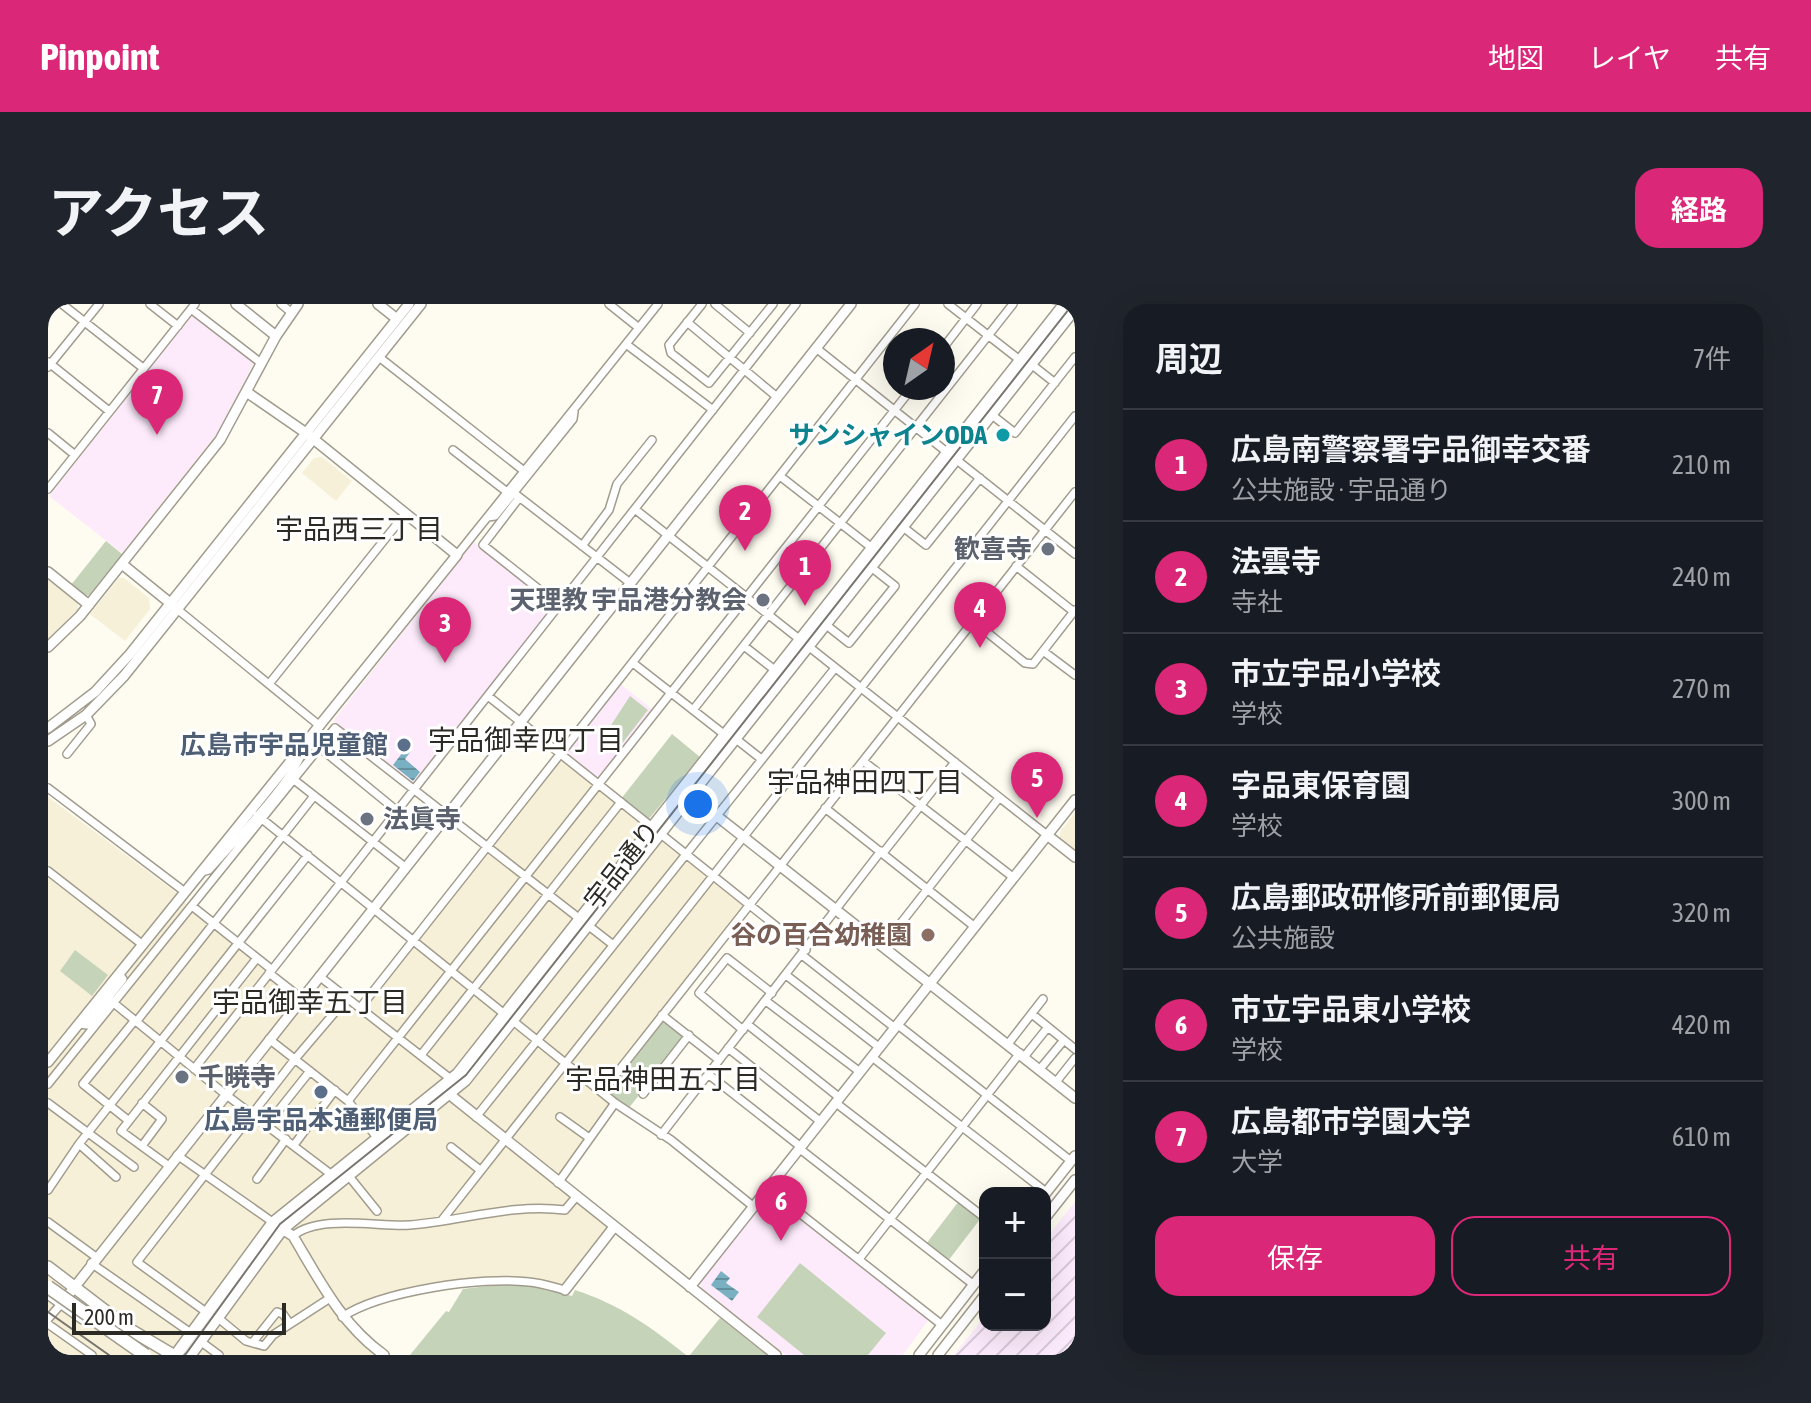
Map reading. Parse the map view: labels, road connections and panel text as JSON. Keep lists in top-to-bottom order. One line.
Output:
{"streets":{"highway":["宇品通り"]},"districts":["宇品西三丁目","宇品御幸四丁目","宇品神田四丁目","宇品御幸五丁目","宇品神田五丁目"],"places":["サンシャインODA","歓喜寺","天理教 宇品港分教会","広島市宇品児童館","法眞寺","谷の百合幼稚園","千暁寺","広島宇品本通郵便局"],"scale_bar":"200 m","north":"top right","page":{"header":"Pinpoint","nav":["地図","レイヤ","共有"],"title":"アクセス","buttons":["経路",["保存","共有"]],"heading":["周辺","7件"],"pins":["7","2","1","4","3","5","6"],"list":[{"mark":"1","name":"広島南警察署宇品御幸交番","note":"公共施設 · 宇品通り","value":"210 m"},{"mark":"2","name":"法雲寺","note":"寺社","value":"240 m"},{"mark":"3","name":"市立宇品小学校","note":"学校","value":"270 m"},{"mark":"4","name":"字品東保育園","note":"学校","value":"300 m"},{"mark":"5","name":"広島郵政研修所前郵便局","note":"公共施設","value":"320 m"},{"mark":"6","name":"市立宇品東小学校","note":"学校","value":"420 m"},{"mark":"7","name":"広島都市学園大学","note":"大学","value":"610 m"}],"map_buttons":["+","−"],"scale":"200 m"}}
